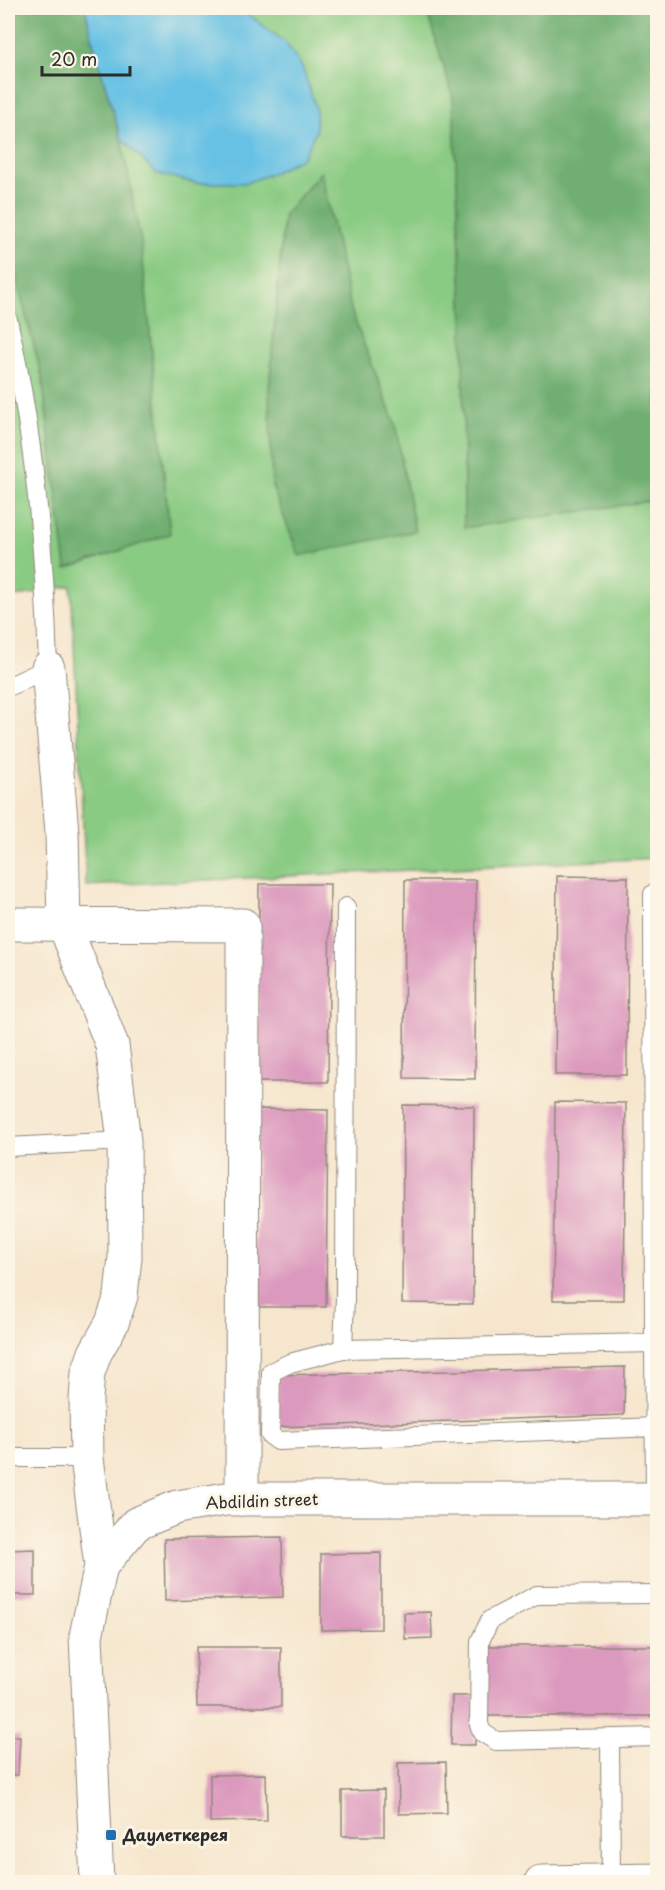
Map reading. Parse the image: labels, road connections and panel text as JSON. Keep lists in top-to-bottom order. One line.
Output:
{"streets":{"street":["Abdildin street"]},"places":{"transit":["Даулеткерея"]},"scale_bar":"20 m"}
